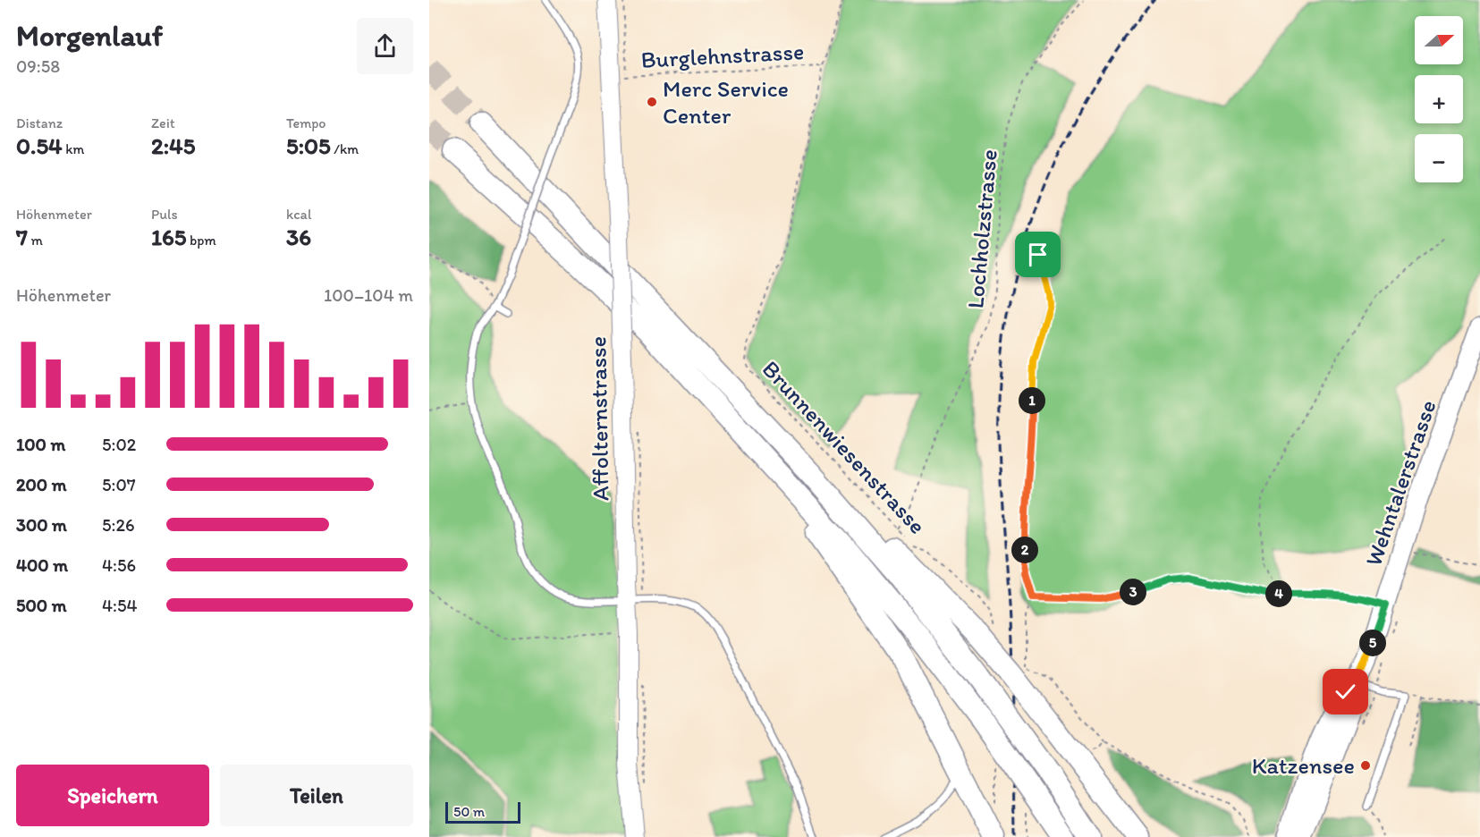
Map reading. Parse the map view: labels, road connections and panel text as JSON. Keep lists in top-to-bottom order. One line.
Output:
{"streets":{"main road":["Wehntalerstrasse"],"street":["Affolternstrasse"],"path":["Burglehnstrasse","Lochholzstrasse","Brunnenwiesenstrasse"]},"crossings":[["Burglehnstrasse","Brunnenwiesenstrasse"],["Lochholzstrasse","Brunnenwiesenstrasse"]],"places":["Merc Service Center","Katzensee"],"scale_bar":"50 m","north":"right","page":{"heading":["Morgenlauf","09:58"],"map_buttons":["+","−"],"stats":[["Distanz","0.54 km"],["Zeit","2:45"],["Tempo","5:05 /km"],["Höhenmeter","7 m"],["Puls","165 bpm"],["kcal","36"]],"chart":["Höhenmeter","100–104 m"],"pins":["1","2","3","4","5"],"list":[{"name":"100 m","note":"5:02"},{"name":"200 m","note":"5:07"},{"name":"300 m","note":"5:26"},{"name":"400 m","note":"4:56"},{"name":"500 m","note":"4:54"}],"buttons":["Speichern","Teilen"],"scale":"50 m"}}
